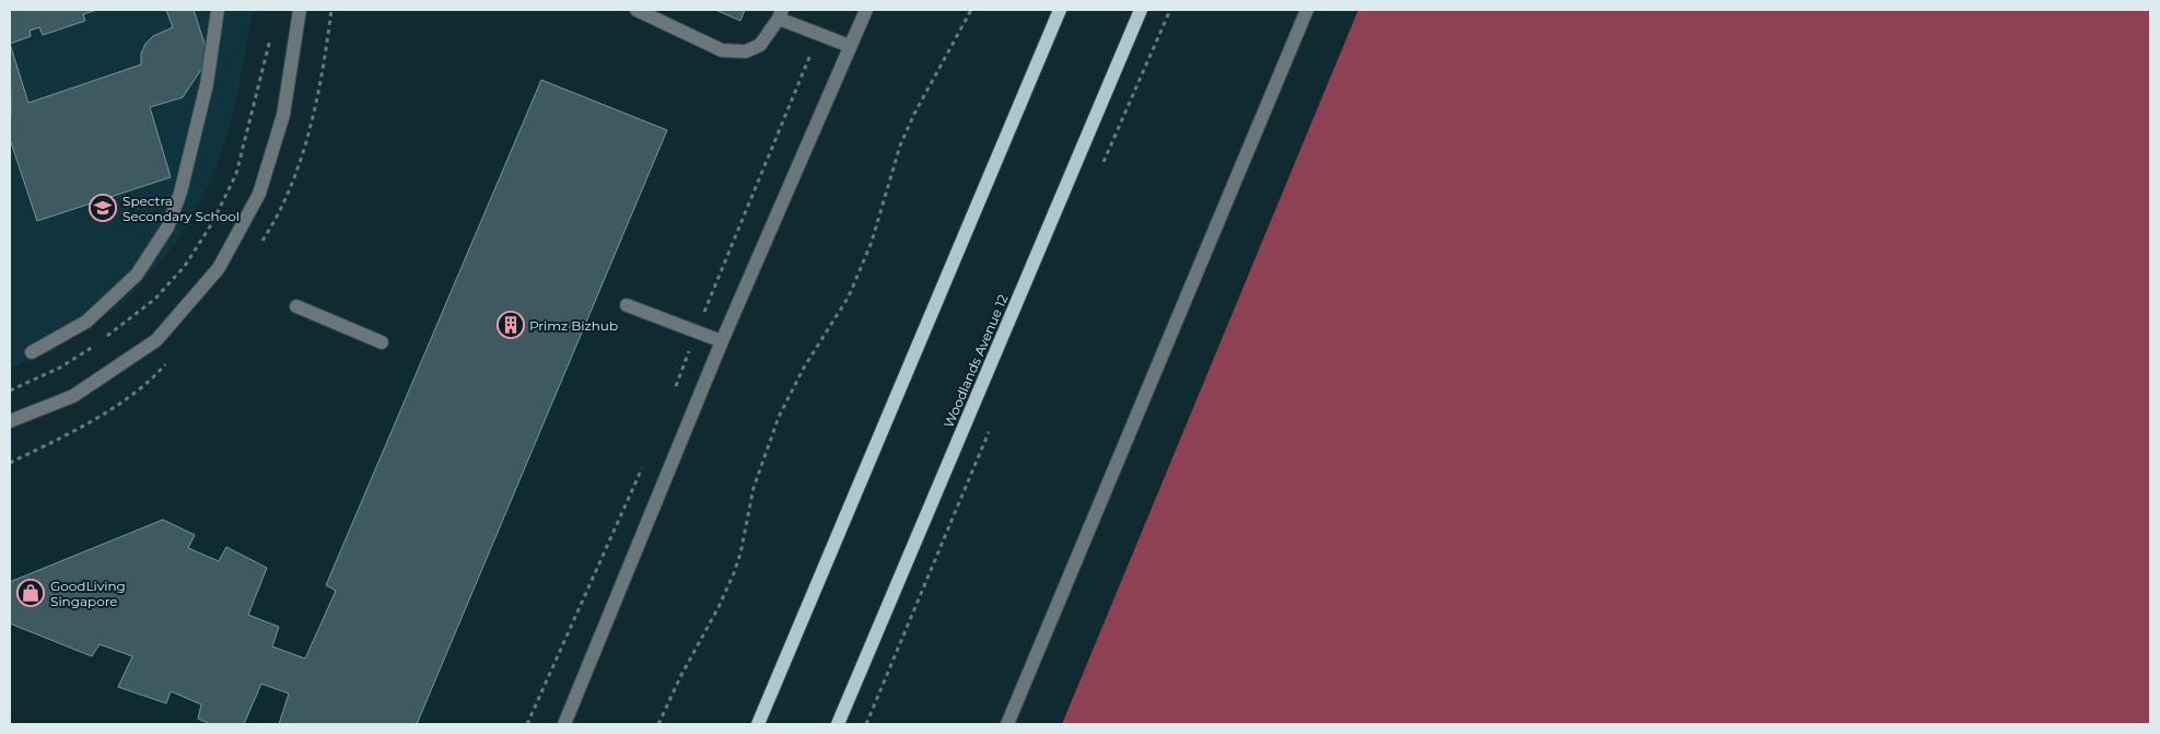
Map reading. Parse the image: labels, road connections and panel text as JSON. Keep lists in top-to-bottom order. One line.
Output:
{"streets":{"main road":["Woodlands Avenue 12"]},"places":{"school or university":["Spectra Secondary School"],"building":["Primz Bizhub"],"shop":["GoodLiving Singapore"]}}
